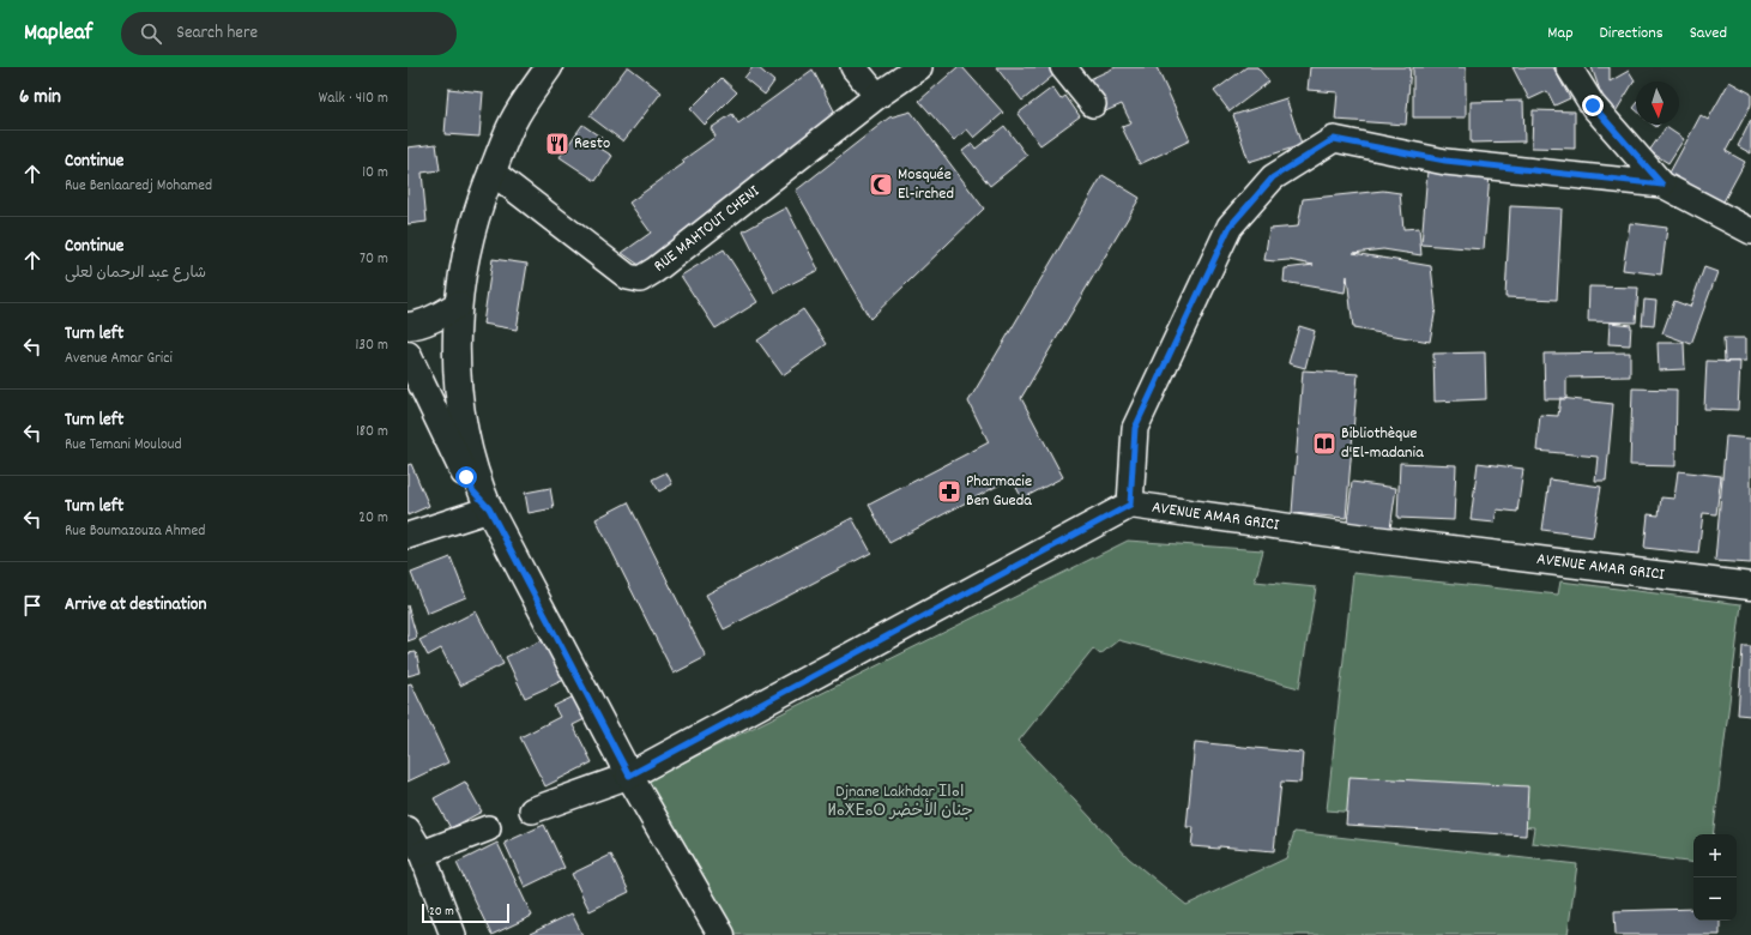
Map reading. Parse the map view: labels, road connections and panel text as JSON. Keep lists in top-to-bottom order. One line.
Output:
{"streets":{"street":["RUE MAHTOUT CHENI","AVENUE AMAR GRICI"]},"parks":["Djnane Lakhdar ⵊⵏⴰⵏ ⵍⴰⵅⴹⴰⵔ جنان الأخضر"],"places":{"restaurant":["Resto"],"mosque":["Mosquée El-irched"],"library":["Bibliothèque d'El-madania"],"pharmacy":["Pharmacie Ben Gueda"]},"scale_bar":"20 m","north":"bottom","page":{"header":"Mapleaf","search":"Search here","nav":["Map","Directions","Saved"],"heading":["6 min","Walk · 410 m"],"list":[["Continue","Rue Benlaaredj Mohamed","10 m"],["Continue","شارع عبد الرحمان لعلى","70 m"],["Turn left","Avenue Amar Grici","130 m"],["Turn left","Rue Temani Mouloud","180 m"],["Turn left","Rue Boumazouza Ahmed","20 m"],"Arrive at destination"],"map_buttons":["+","−"],"scale":"20 m"}}
